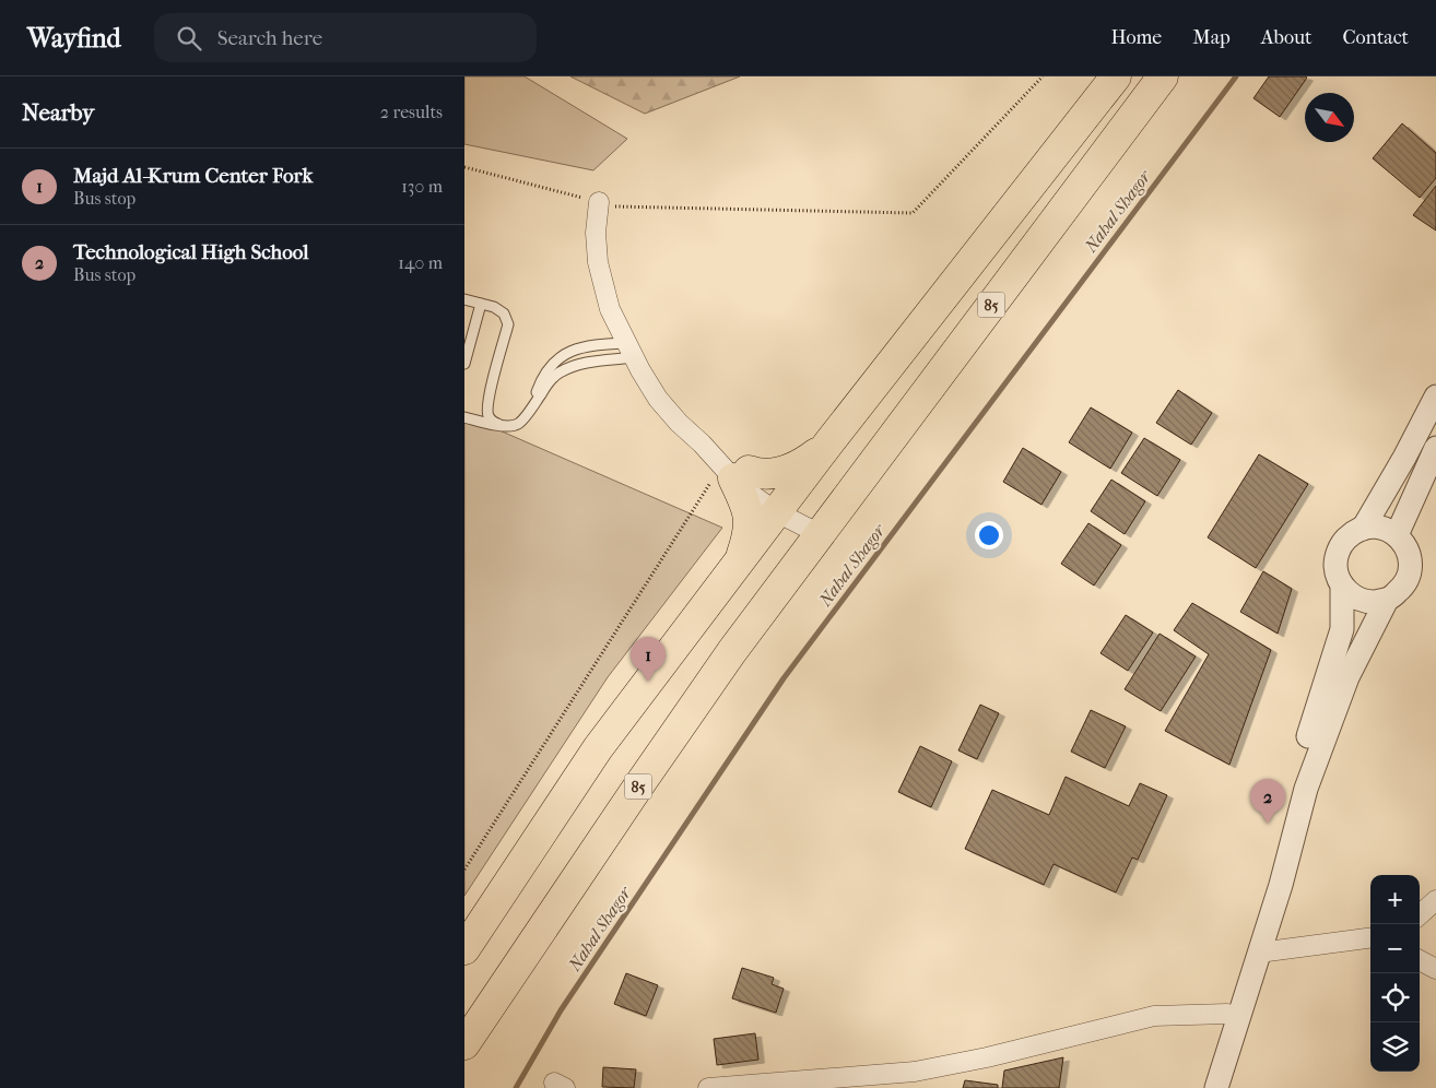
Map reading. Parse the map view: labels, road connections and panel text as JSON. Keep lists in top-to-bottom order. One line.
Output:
{"streets":{"highway":["85"]},"water":["Nahal Shagor"],"north":"bottom right","page":{"header":"Wayfind","search":"Search here","nav":["Home","Map","About","Contact"],"heading":["Nearby","2 results"],"list":[{"mark":"1","name":"Majd Al-Krum Center Fork","note":"Bus stop","value":"130 m"},{"mark":"2","name":"Technological High School","note":"Bus stop","value":"140 m"}],"pins":["1","2"],"map_buttons":["+","−"]}}
